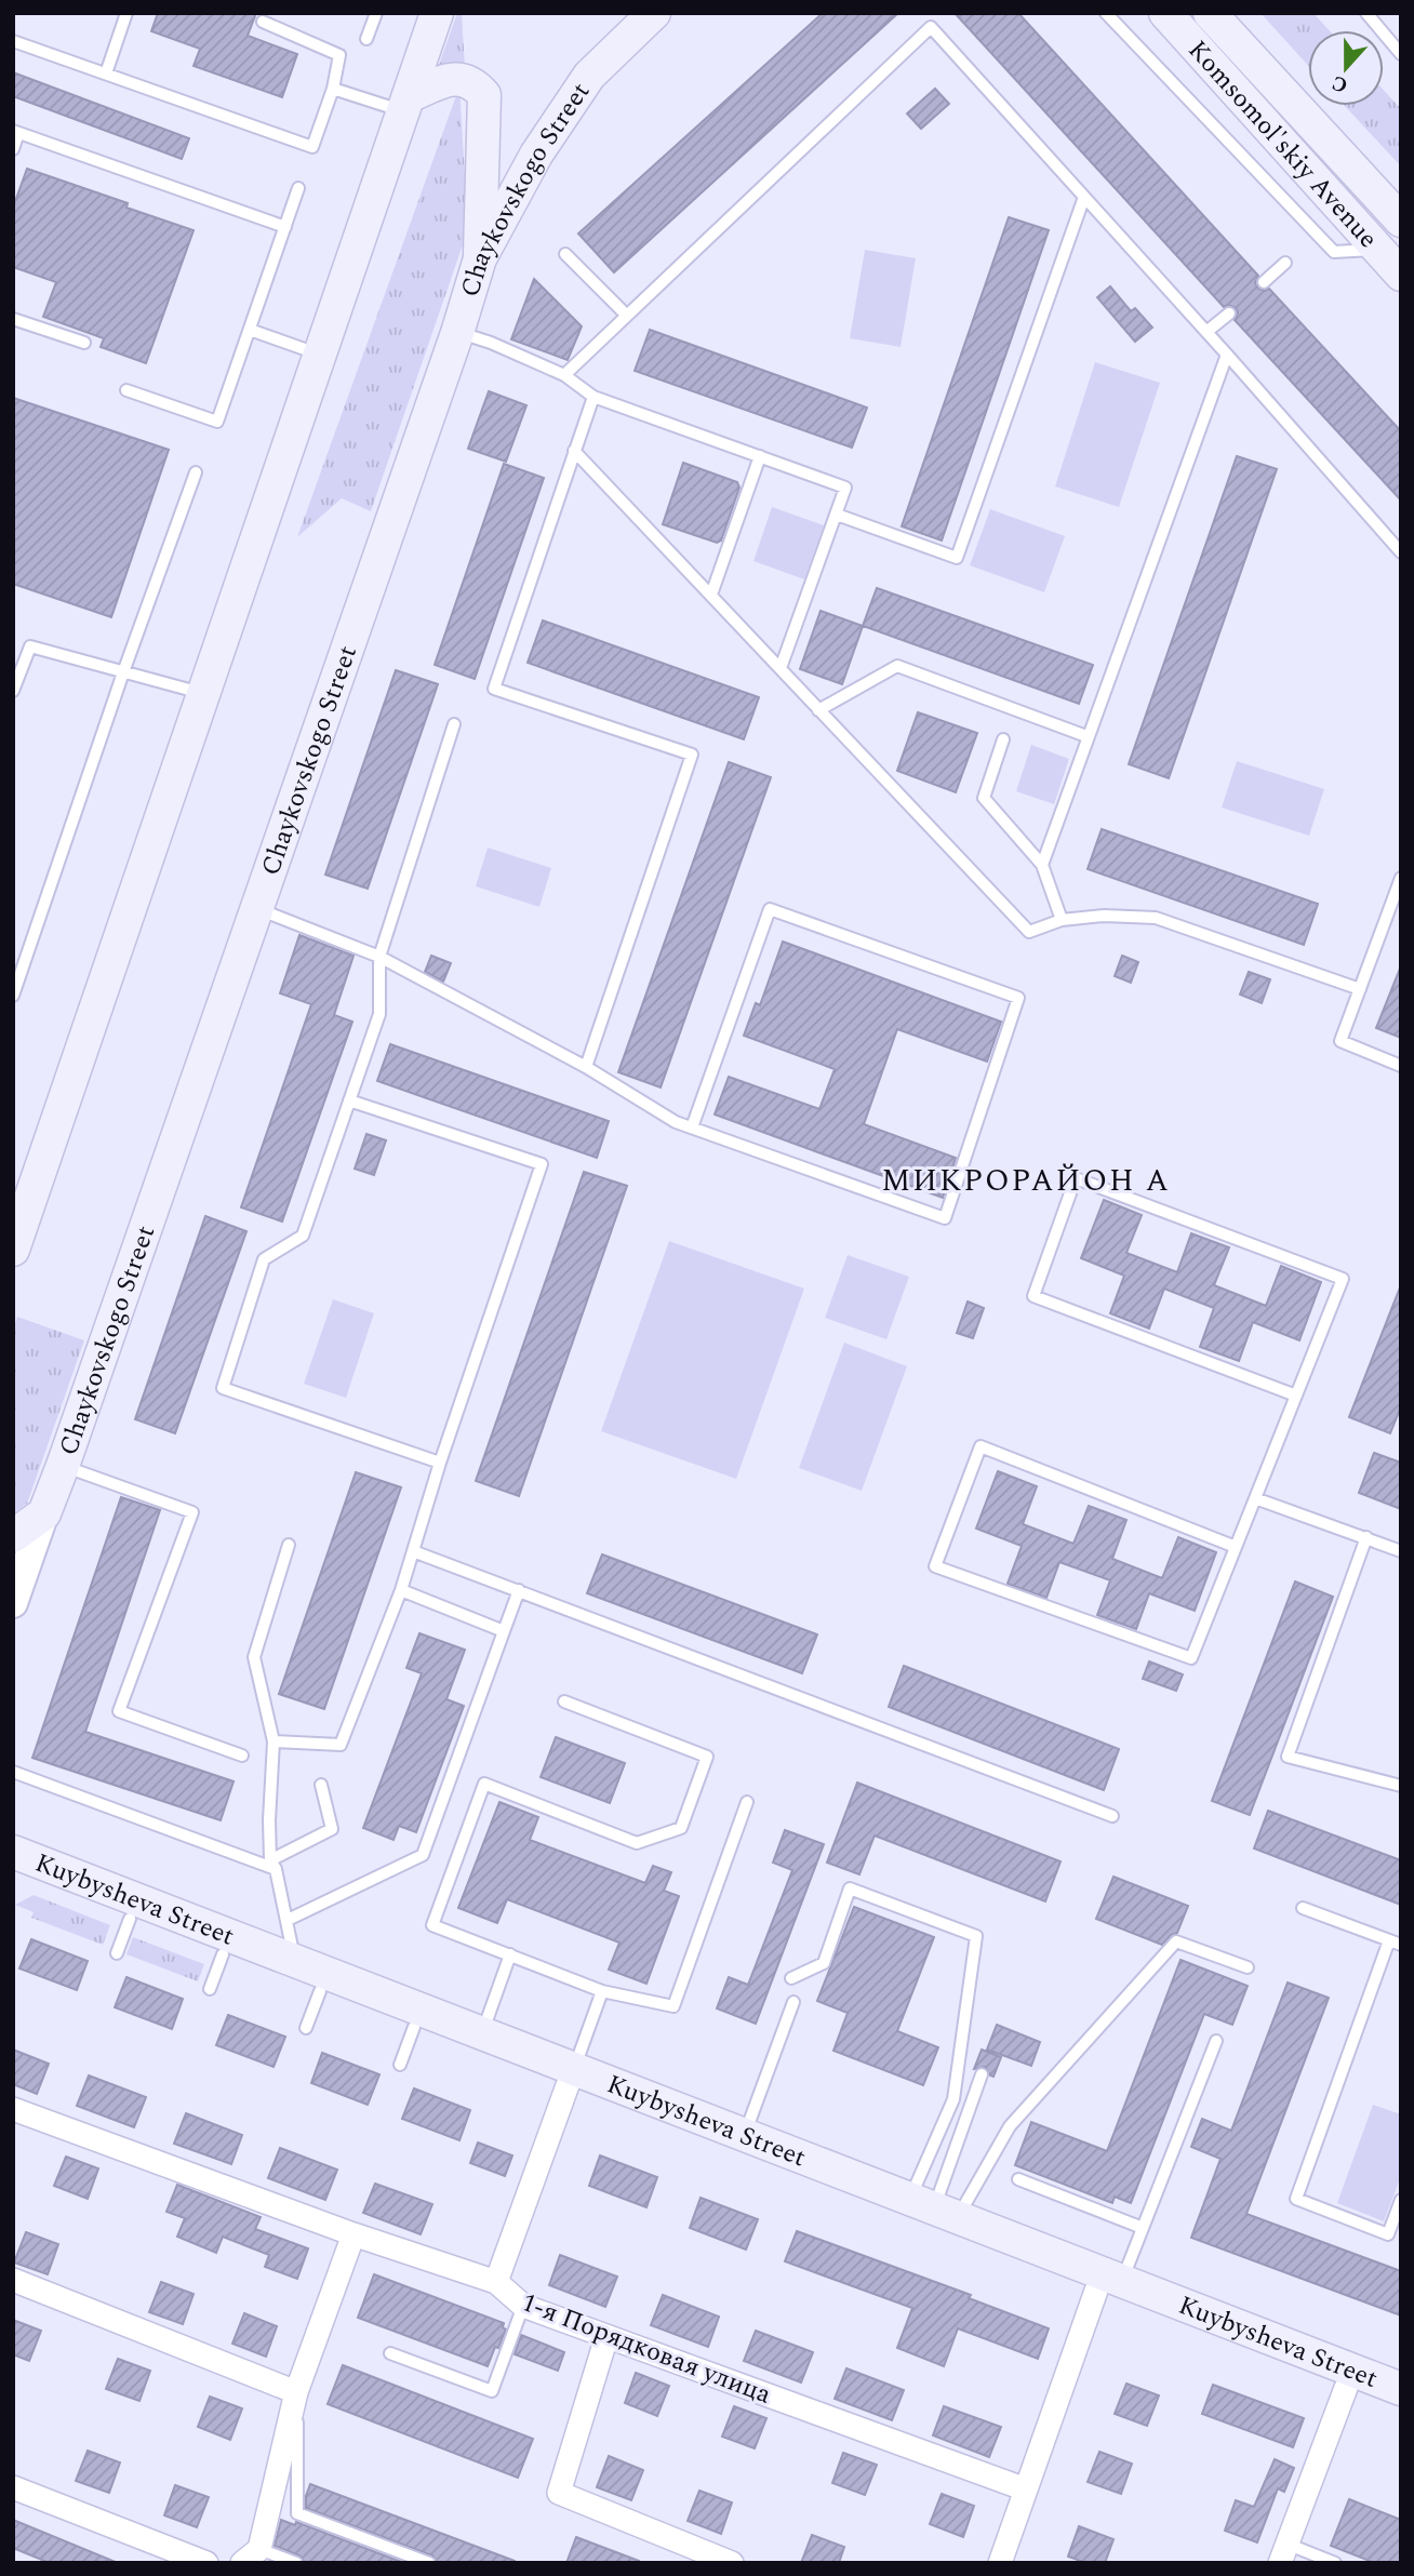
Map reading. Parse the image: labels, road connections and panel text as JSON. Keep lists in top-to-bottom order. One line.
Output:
{"streets":{"main road":["Komsomol'skiy Avenue","Chaykovskogo Street","Kuybysheva Street"],"street":["1-я Порядковая улица"]},"districts":["МИКРОРАЙОН А"],"north":"bottom"}
